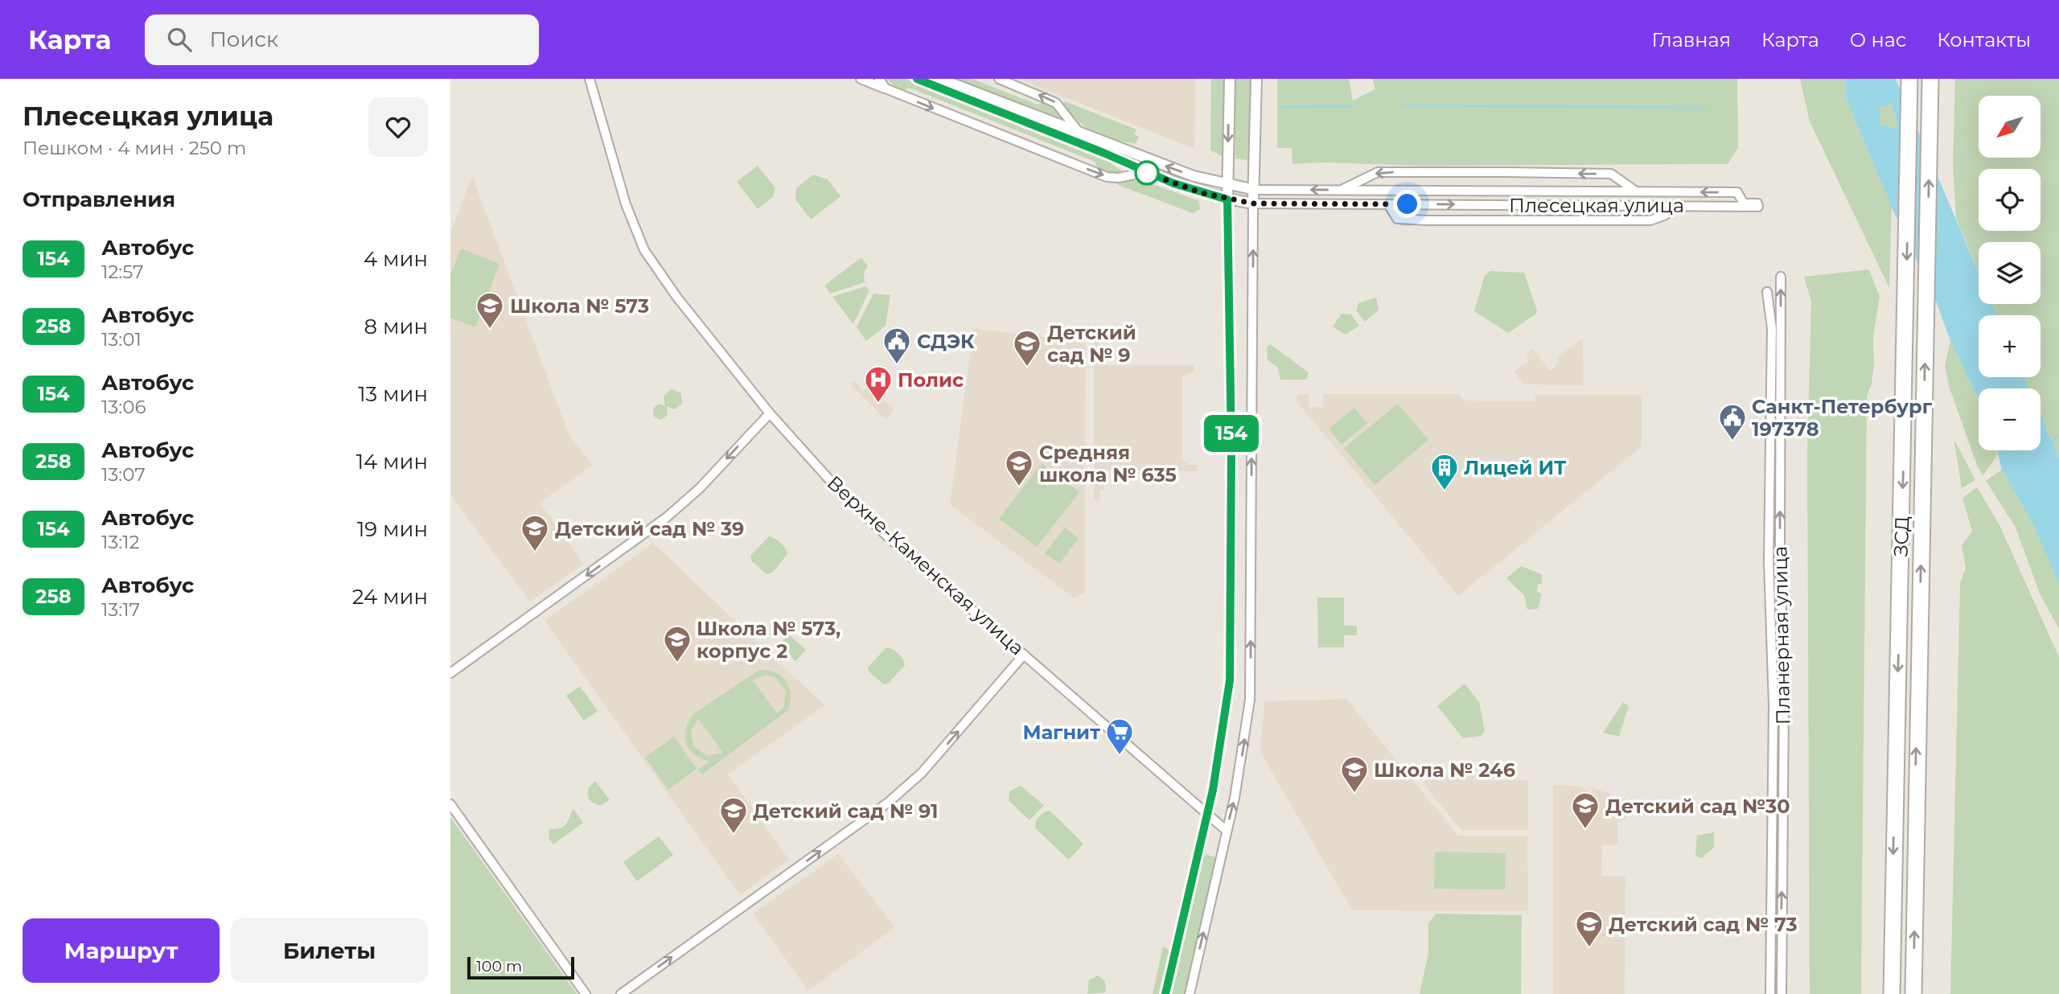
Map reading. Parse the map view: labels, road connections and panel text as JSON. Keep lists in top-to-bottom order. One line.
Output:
{"streets":{"highway":["ЗСД"],"street":["Плесецкая улица","Верхне-Каменская улица","Планерная улица"]},"places":{"school or university":["Школа № 573","Детский сад № 9","Средняя школа № 635","Детский сад № 39","Школа № 573, корпус 2","Школа № 246","Детский сад №30","Детский сад № 91","Детский сад № 73"],"public building":["СДЭК","Санкт-Петербург 197378"],"hospital":["Полис"],"building":["Лицей ИТ"],"supermarket":["Магнит"]},"lines":["bus line 154"],"scale_bar":"100 m","north":"bottom left","page":{"header":"Карта","search":"Поиск","nav":["Главная","Карта","О нас","Контакты"],"heading":[["Плесецкая улица","Пешком · 4 мин · 250 m"],"Отправления"],"on_map":"154","map_buttons":["+","−"],"list":[{"mark":"154","name":"Автобус","note":"12:57","value":"4 мин"},{"mark":"258","name":"Автобус","note":"13:01","value":"8 мин"},{"mark":"154","name":"Автобус","note":"13:06","value":"13 мин"},{"mark":"258","name":"Автобус","note":"13:07","value":"14 мин"},{"mark":"154","name":"Автобус","note":"13:12","value":"19 мин"},{"mark":"258","name":"Автобус","note":"13:17","value":"24 мин"}],"buttons":["Маршрут","Билеты"],"scale":"100 m"}}
